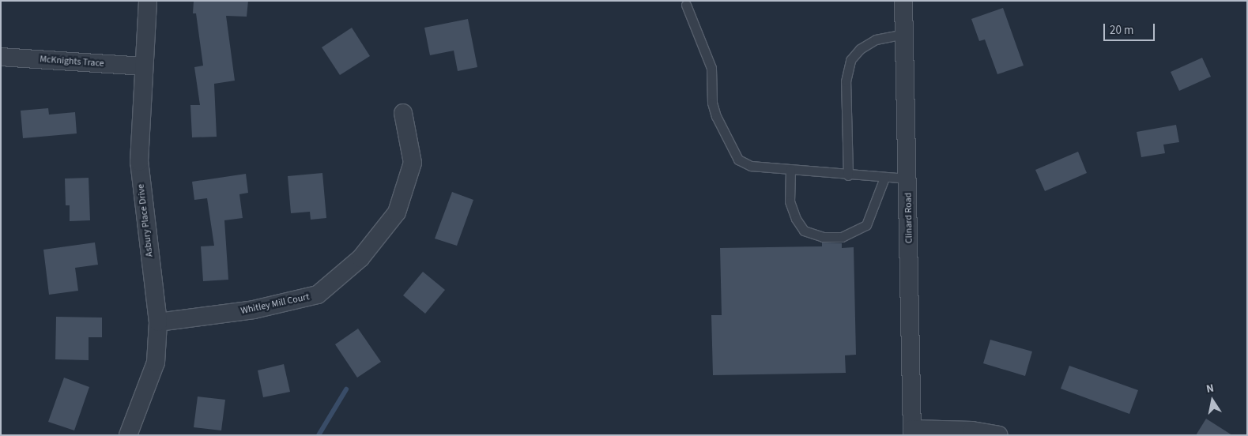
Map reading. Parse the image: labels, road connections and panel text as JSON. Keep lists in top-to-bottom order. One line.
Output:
{"streets":{"street":["McKnights Trace","Clinard Road","Asbury Place Drive","Whitley Mill Court"]},"crossings":[["McKnights Trace","Asbury Place Drive"],["Asbury Place Drive","Whitley Mill Court"]],"scale_bar":"20 m","north":"top"}
